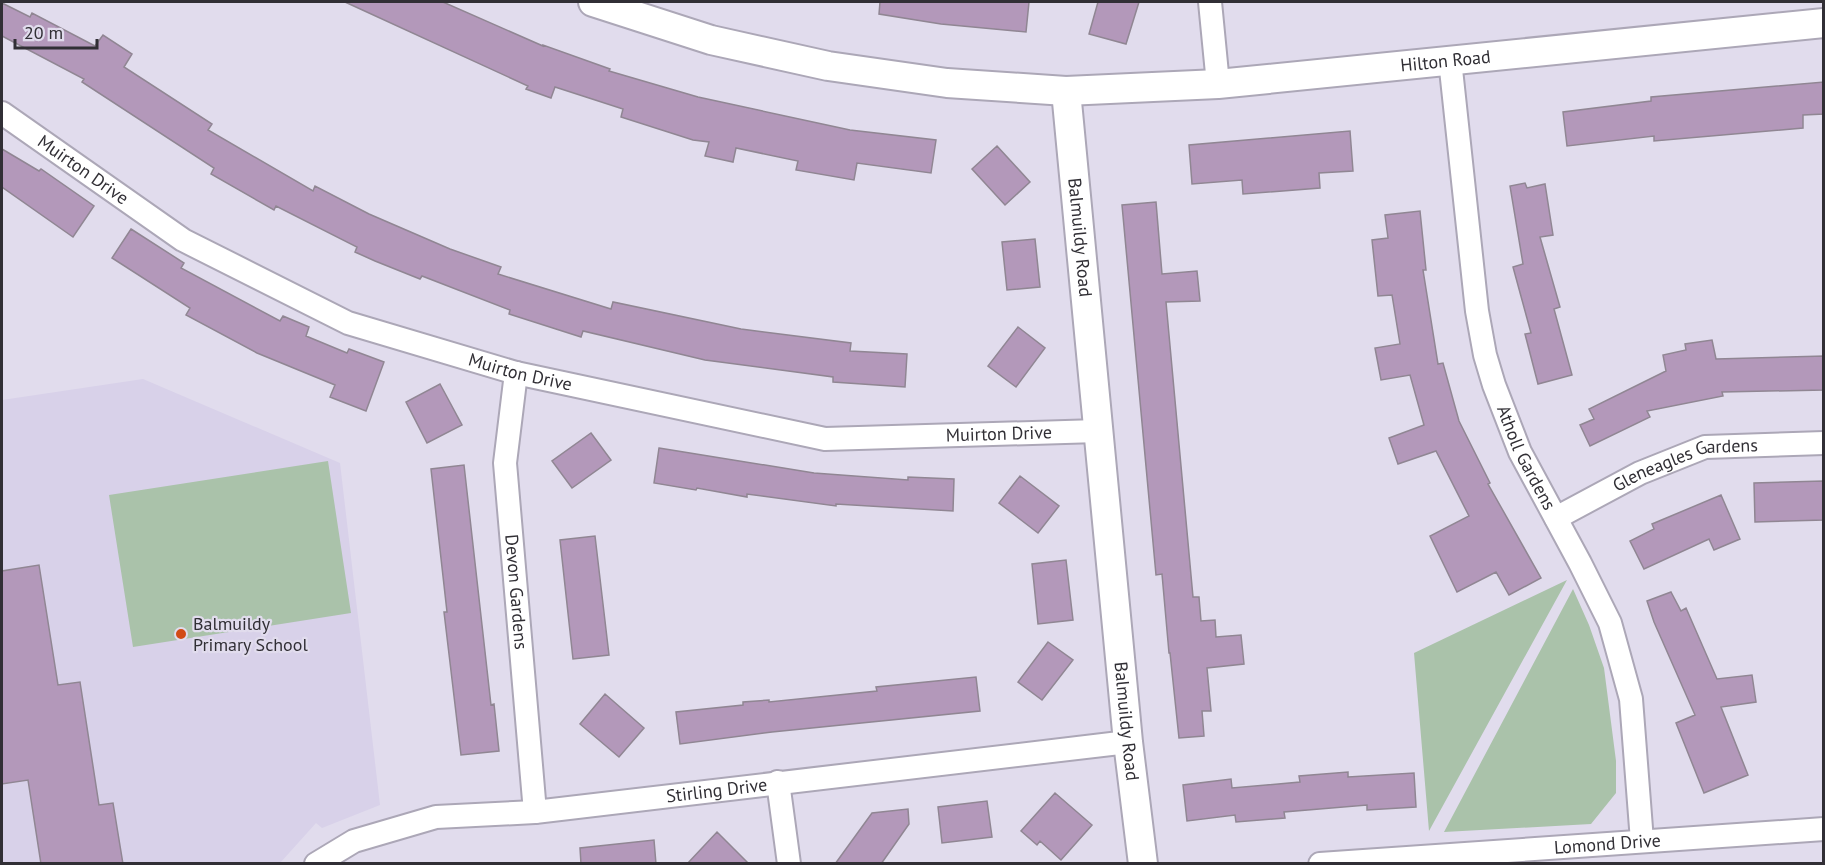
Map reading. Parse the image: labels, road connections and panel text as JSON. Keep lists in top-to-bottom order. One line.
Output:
{"streets":{"street":["Hilton Road","Muirton Drive","Balmuildy Road","Atholl Gardens","Gleneagles Gardens","Devon Gardens","Stirling Drive","Lomond Drive"]},"crossings":[["Hilton Road","Balmuildy Road"],["Hilton Road","Atholl Gardens"],["Muirton Drive","Balmuildy Road"],["Muirton Drive","Devon Gardens"],["Balmuildy Road","Stirling Drive"],["Atholl Gardens","Gleneagles Gardens"],["Atholl Gardens","Lomond Drive"],["Devon Gardens","Stirling Drive"]],"places":["Balmuildy Primary School"],"scale_bar":"20 m"}
